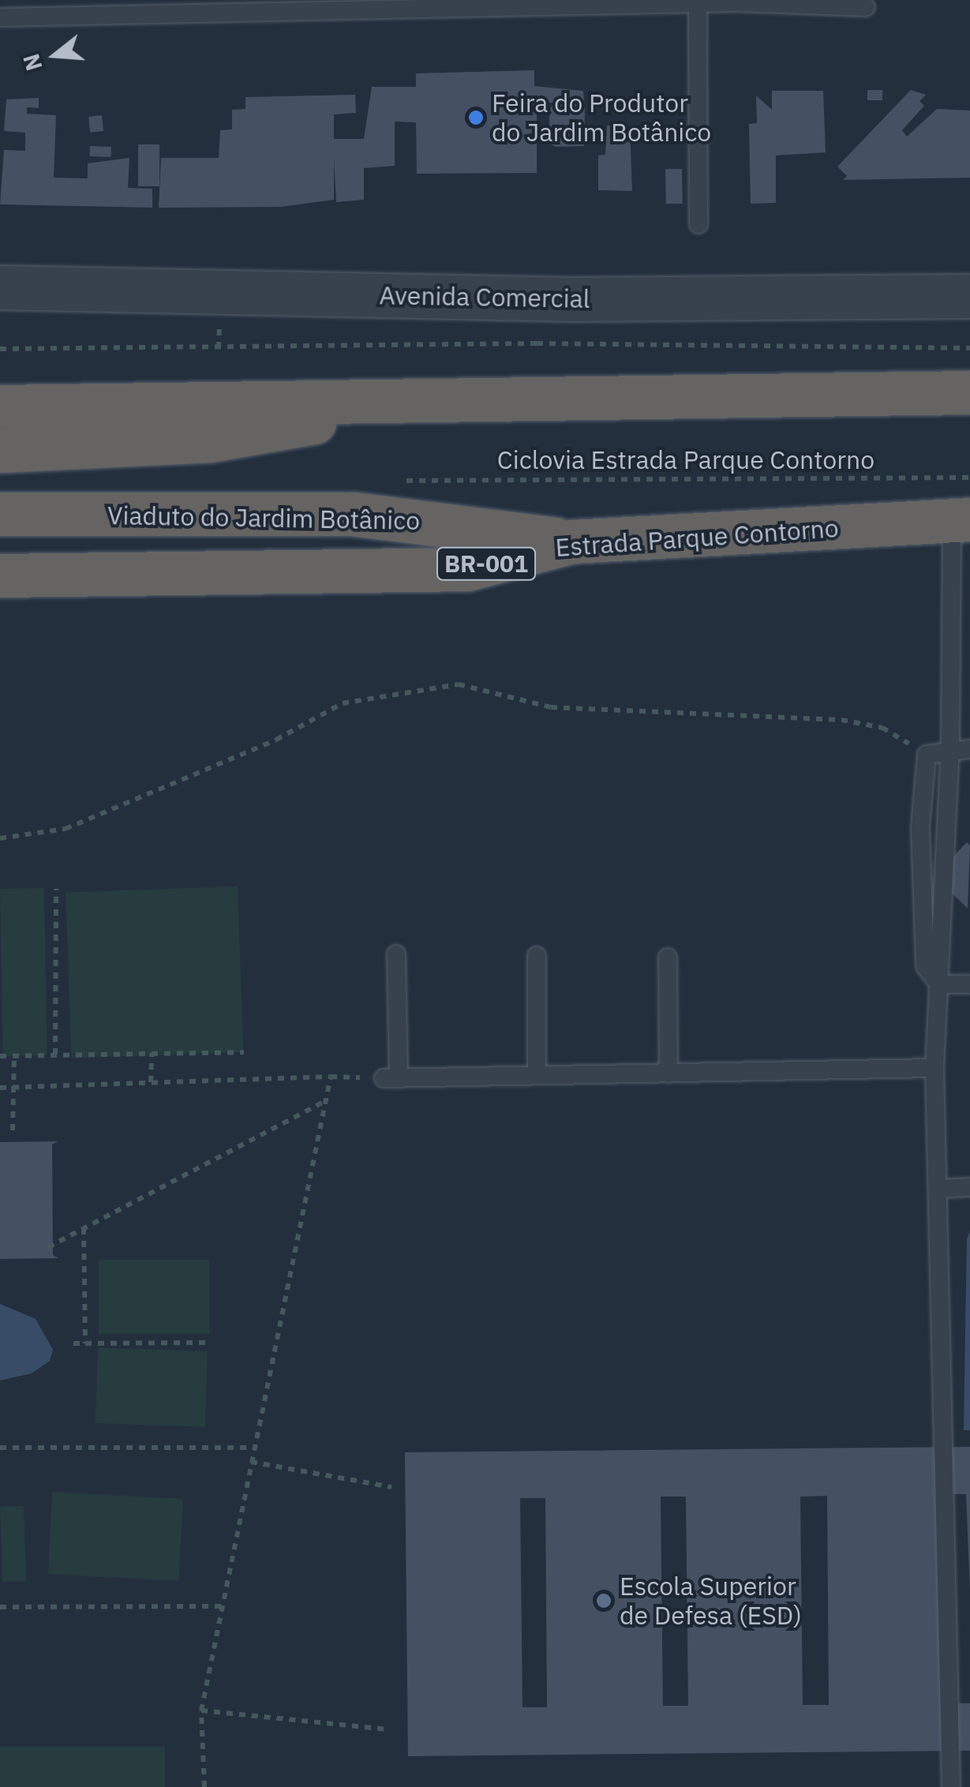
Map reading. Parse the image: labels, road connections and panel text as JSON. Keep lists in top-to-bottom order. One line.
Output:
{"streets":{"highway":["Viaduto do Jardim Botânico","Estrada Parque Contorno","BR-001"],"street":["Avenida Comercial"],"path":["Ciclovia Estrada Parque Contorno"]},"crossings":[["Viaduto do Jardim Botânico","Estrada Parque Contorno"]],"places":["Feira do Produtor do Jardim Botânico","Escola Superior de Defesa (ESD)"],"north":"left"}
